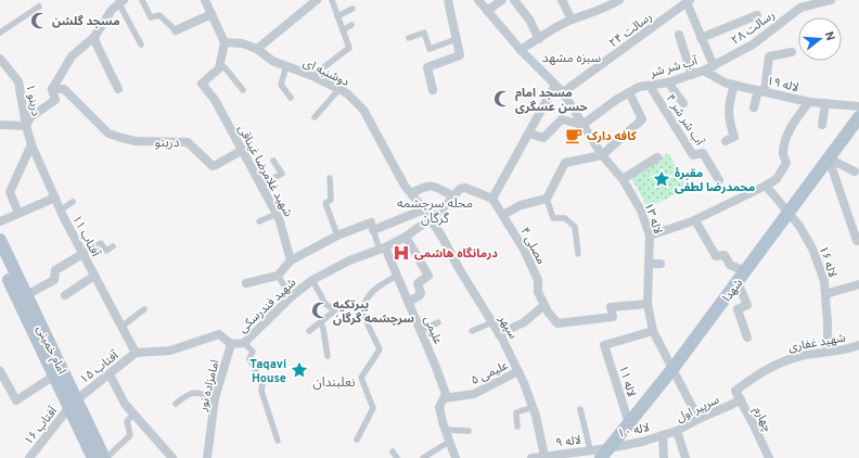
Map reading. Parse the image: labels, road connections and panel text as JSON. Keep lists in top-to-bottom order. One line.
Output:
{"streets":{"main road":["شهدا","امام خمینی"],"street":["۲۸ رسالت","۲۴ رسالت","آب شر شر","دوشنبه ای","۱۹ لاله","دربنو ۱","۴ آب شر شر","شهید غلامرضا غیناقی","لاله ۱۳","آفتاب ۱۱","۴ مصلی","لاله ۱۶","شهید فندرسکی","سپهر","علیمی","شهید غفاری","آفتاب ۱۵","۵ علیمی","۱۱ لاله","امامزاده نور","سرپیر اول","چهارم","آفتاب ۱۶","لاله ۱۰","۹ لاله"]},"crossings":[["۲۸ رسالت","آب شر شر"],["۲۴ رسالت","لاله ۱۳"],["آب شر شر","۱۹ لاله"],["آب شر شر","۴ آب شر شر"],["دوشنبه ای","شهید فندرسکی"],["دوشنبه ای","سپهر"],["دربنو ۱","آفتاب ۱۱"],["لاله ۱۳","۴ مصلی"],["لاله ۱۳","شهدا"],["لاله ۱۳","۱۱ لاله"],["لاله ۱۳","سرپیر اول"],["آفتاب ۱۱","شهید فندرسکی"],["آفتاب ۱۱","آفتاب ۱۵"],["لاله ۱۶","شهدا"],["لاله ۱۶","شهید غفاری"],["شهدا","۱۱ لاله"],["شهدا","لاله ۱۰"],["شهدا","۹ لاله"],["شهید فندرسکی","سپهر"],["شهید فندرسکی","علیمی"],["شهید فندرسکی","آفتاب ۱۵"],["شهید فندرسکی","امامزاده نور"],["سپهر","۵ علیمی"],["سپهر","۹ لاله"],["علیمی","۵ علیمی"],["شهید غفاری","چهارم"],["امام خمینی","آفتاب ۱۵"],["امام خمینی","آفتاب ۱۶"],["آفتاب ۱۵","آفتاب ۱۶"],["سرپیر اول","چهارم"],["سرپیر اول","لاله ۱۰"],["لاله ۱۰","۹ لاله"]],"districts":["سبزه مشهد","دربنو","محله سرچشمه گرگان","نعلبندان"],"places":{"mosque":["مسجد گلشن","مسجد امام حسن عسگری","پیرتکیه سرچشمه گرگان"],"cafe":["کافه دارک"],"place":["مقبرهٔ محمدرضا لطفی","Taqavi House"],"hospital":["درمانگاه هاشمی"]},"north":"right"}
